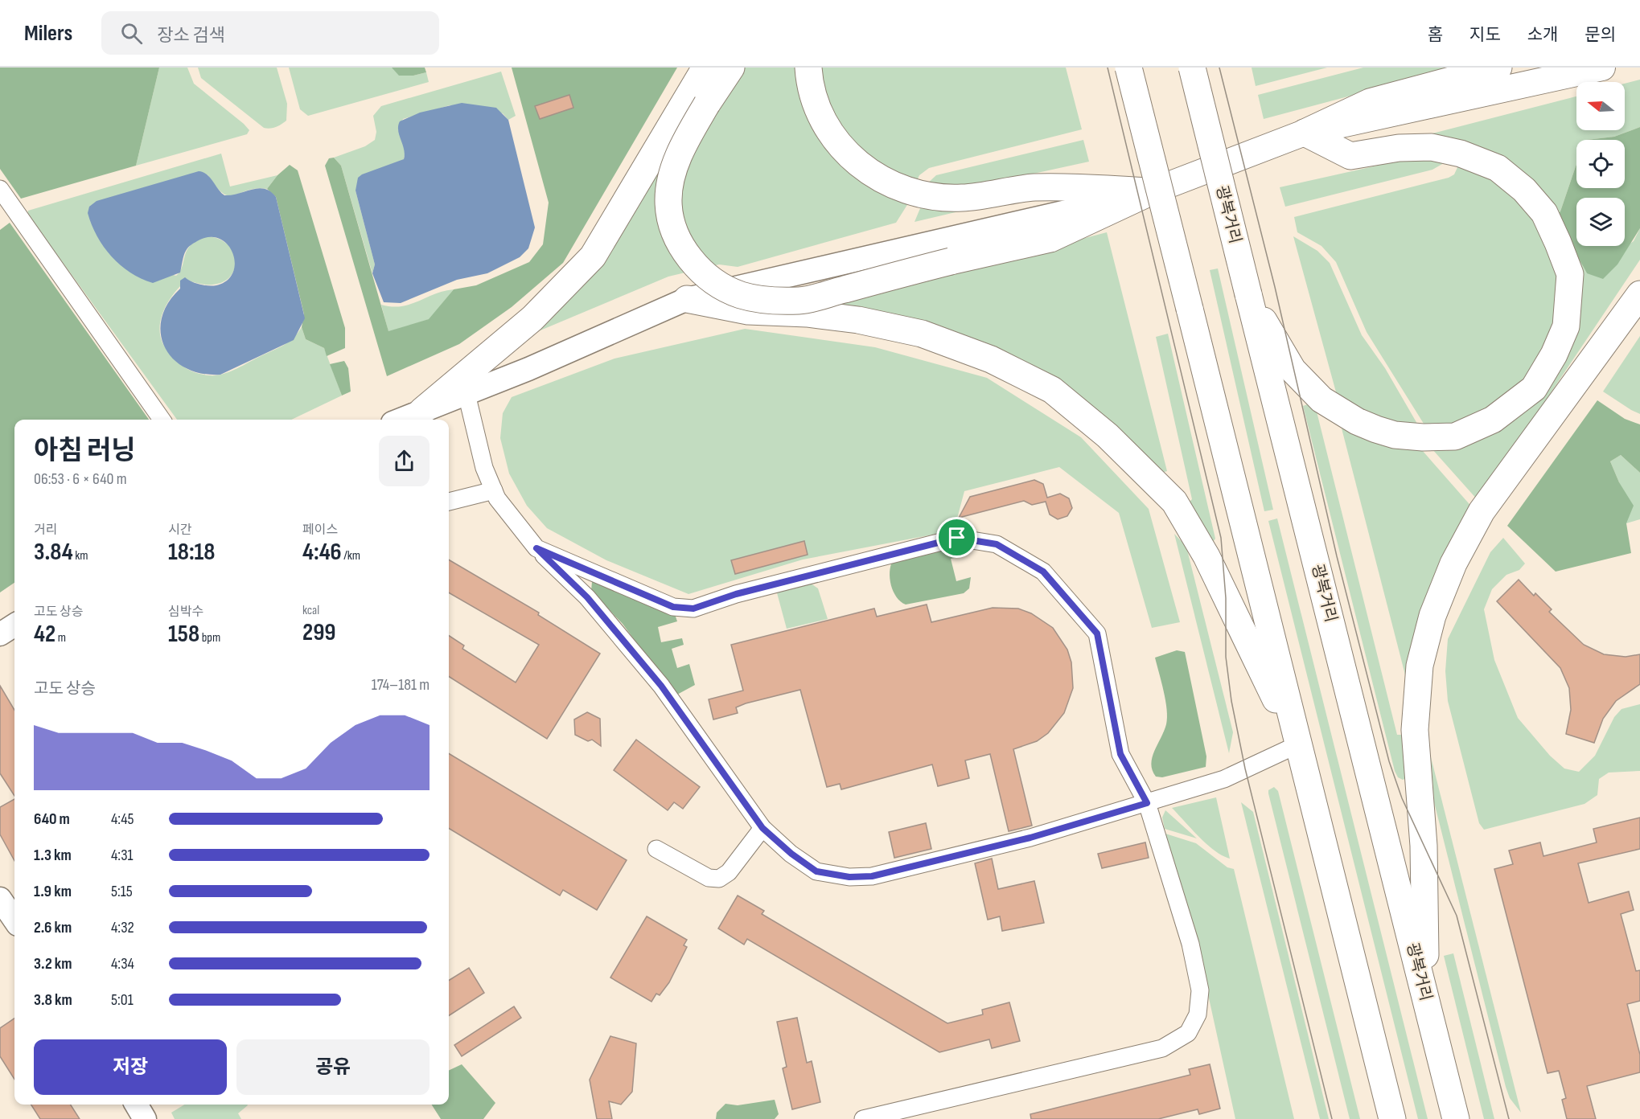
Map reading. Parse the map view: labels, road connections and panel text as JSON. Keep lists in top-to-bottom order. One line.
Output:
{"streets":{"highway":["광복거리"]},"north":"left","page":{"header":"Milers","search":"장소 검색","nav":["홈","지도","소개","문의"],"heading":["아침 러닝","06:53 · 6 × 640 m"],"stats":[["거리","3.84 km"],["시간","18:18"],["페이스","4:46 /km"],["고도 상승","42 m"],["심박수","158 bpm"],["kcal","299"]],"chart":["고도 상승","174–181 m"],"list":[{"name":"640 m","note":"4:45"},{"name":"1.3 km","note":"4:31"},{"name":"1.9 km","note":"5:15"},{"name":"2.6 km","note":"4:32"},{"name":"3.2 km","note":"4:34"},{"name":"3.8 km","note":"5:01"}],"buttons":["저장","공유"]}}
